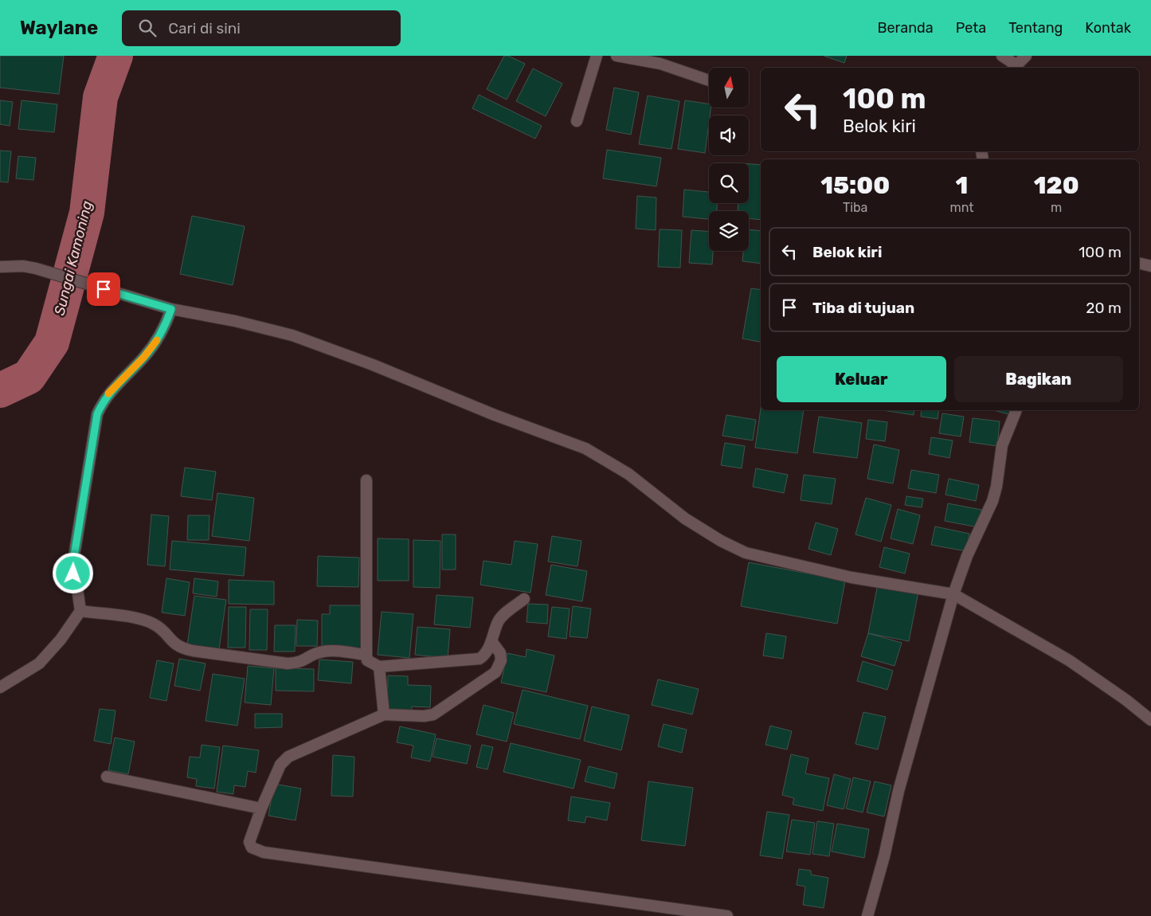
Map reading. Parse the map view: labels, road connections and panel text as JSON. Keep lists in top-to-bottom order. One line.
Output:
{"water":["Sungai Kamoning"],"north":"top","page":{"header":"Waylane","search":"Cari di sini","nav":["Beranda","Peta","Tentang","Kontak"],"turn":["100 m","Belok kiri"],"eta":["15:00","Tiba","1","mnt","120","m"],"list":[{"name":"Belok kiri","value":"100 m"},{"name":"Tiba di tujuan","value":"20 m"}],"buttons":["Keluar","Bagikan"]}}
